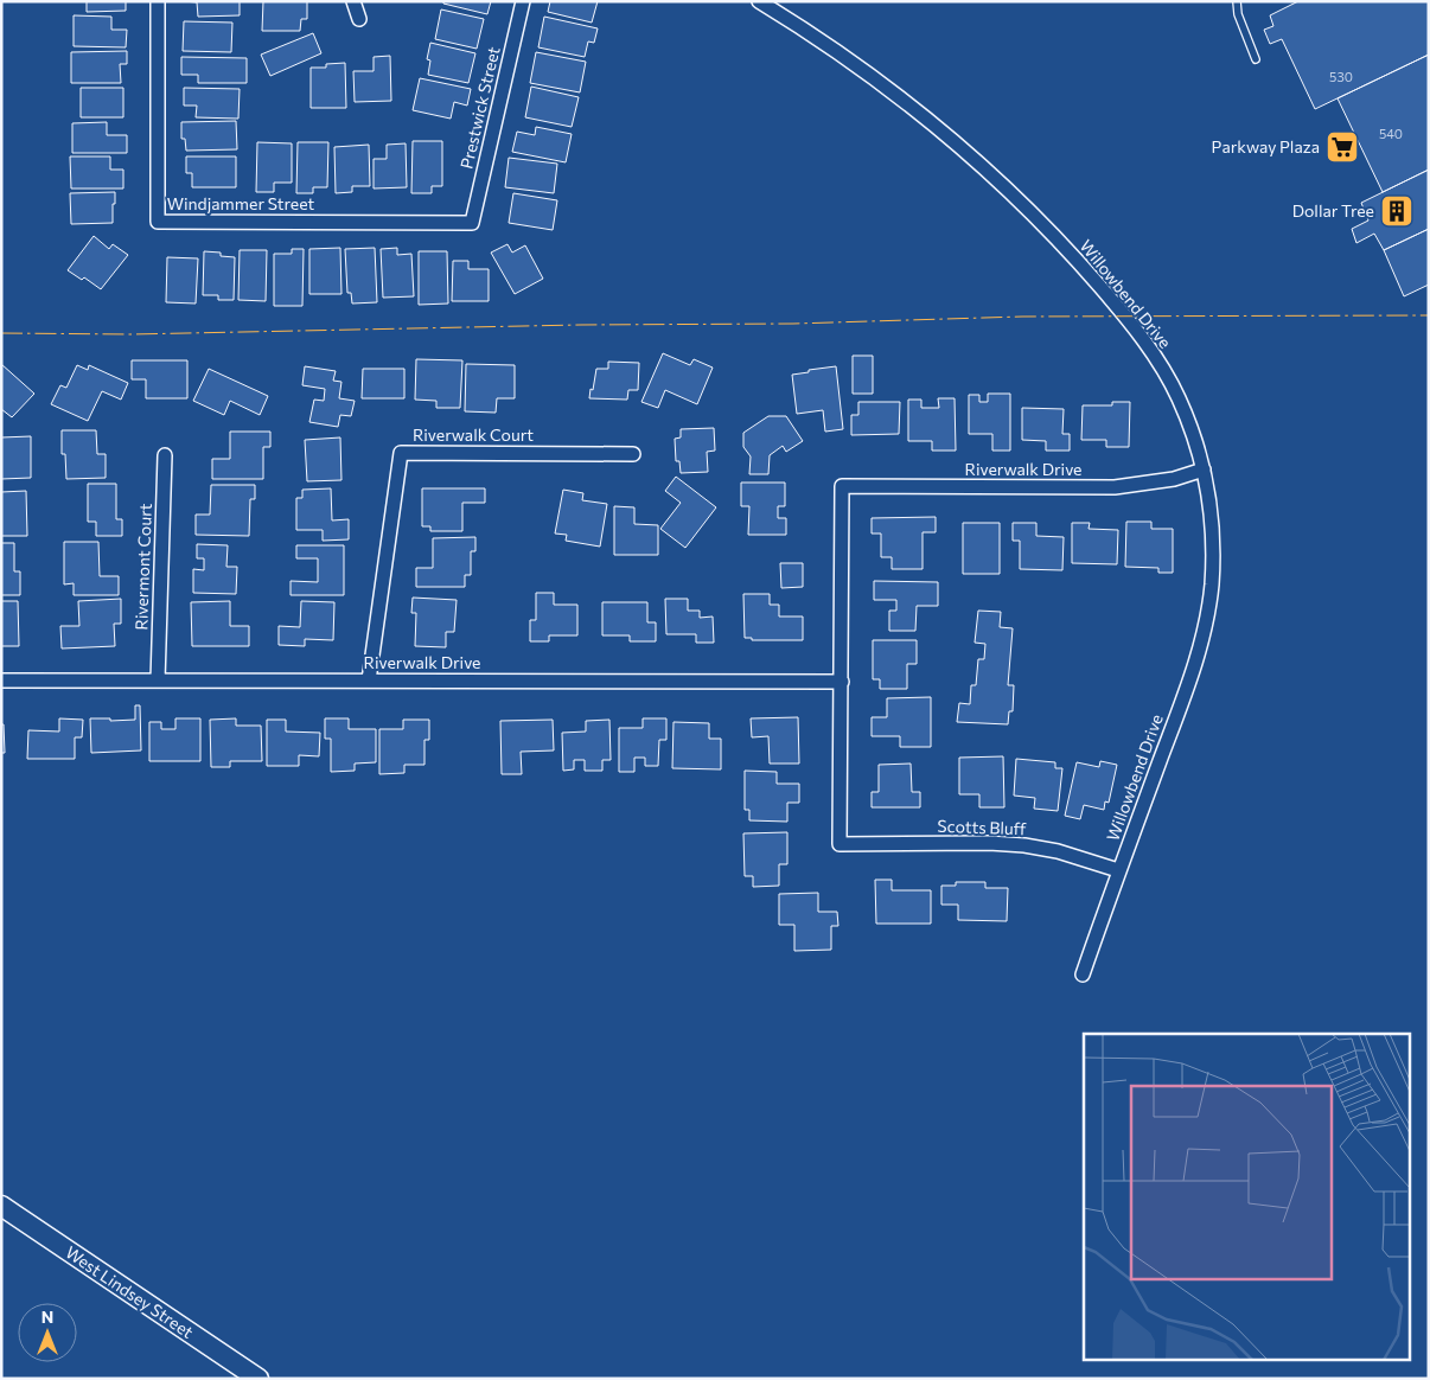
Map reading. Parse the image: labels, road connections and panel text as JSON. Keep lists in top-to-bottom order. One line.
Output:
{"streets":{"main road":["West Lindsey Street"],"street":["Prestwick Street","Windjammer Street","Willowbend Drive","Riverwalk Court","Riverwalk Drive","Rivermont Court","Scotts Bluff"]},"crossings":[["Prestwick Street","Windjammer Street"],["Willowbend Drive","Riverwalk Drive"],["Willowbend Drive","Scotts Bluff"],["Riverwalk Court","Riverwalk Drive"],["Riverwalk Drive","Rivermont Court"],["Riverwalk Drive","Scotts Bluff"]],"places":{"supermarket":["Parkway Plaza"],"building":["Dollar Tree"]},"house_numbers":["530","540"],"north":"top"}
